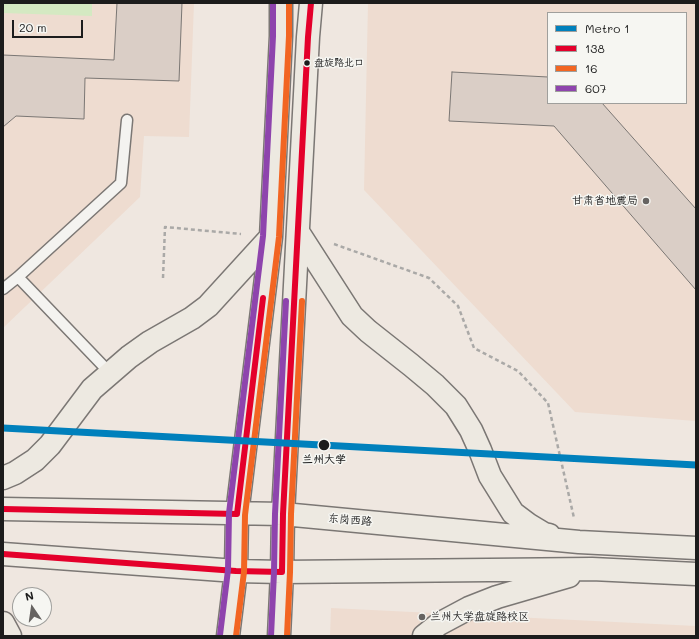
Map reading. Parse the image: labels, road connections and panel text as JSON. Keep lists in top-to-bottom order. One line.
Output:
{"streets":{"main road":["东岗西路"]},"places":["盘旋路北口","甘肃省地震局","兰州大学","兰州大学盘旋路校区"],"lines":["transit line 138","transit line 16","transit line 607","metro line 1"],"legend":["Metro 1","138","16","607"],"scale_bar":"20 m","north":"top"}
